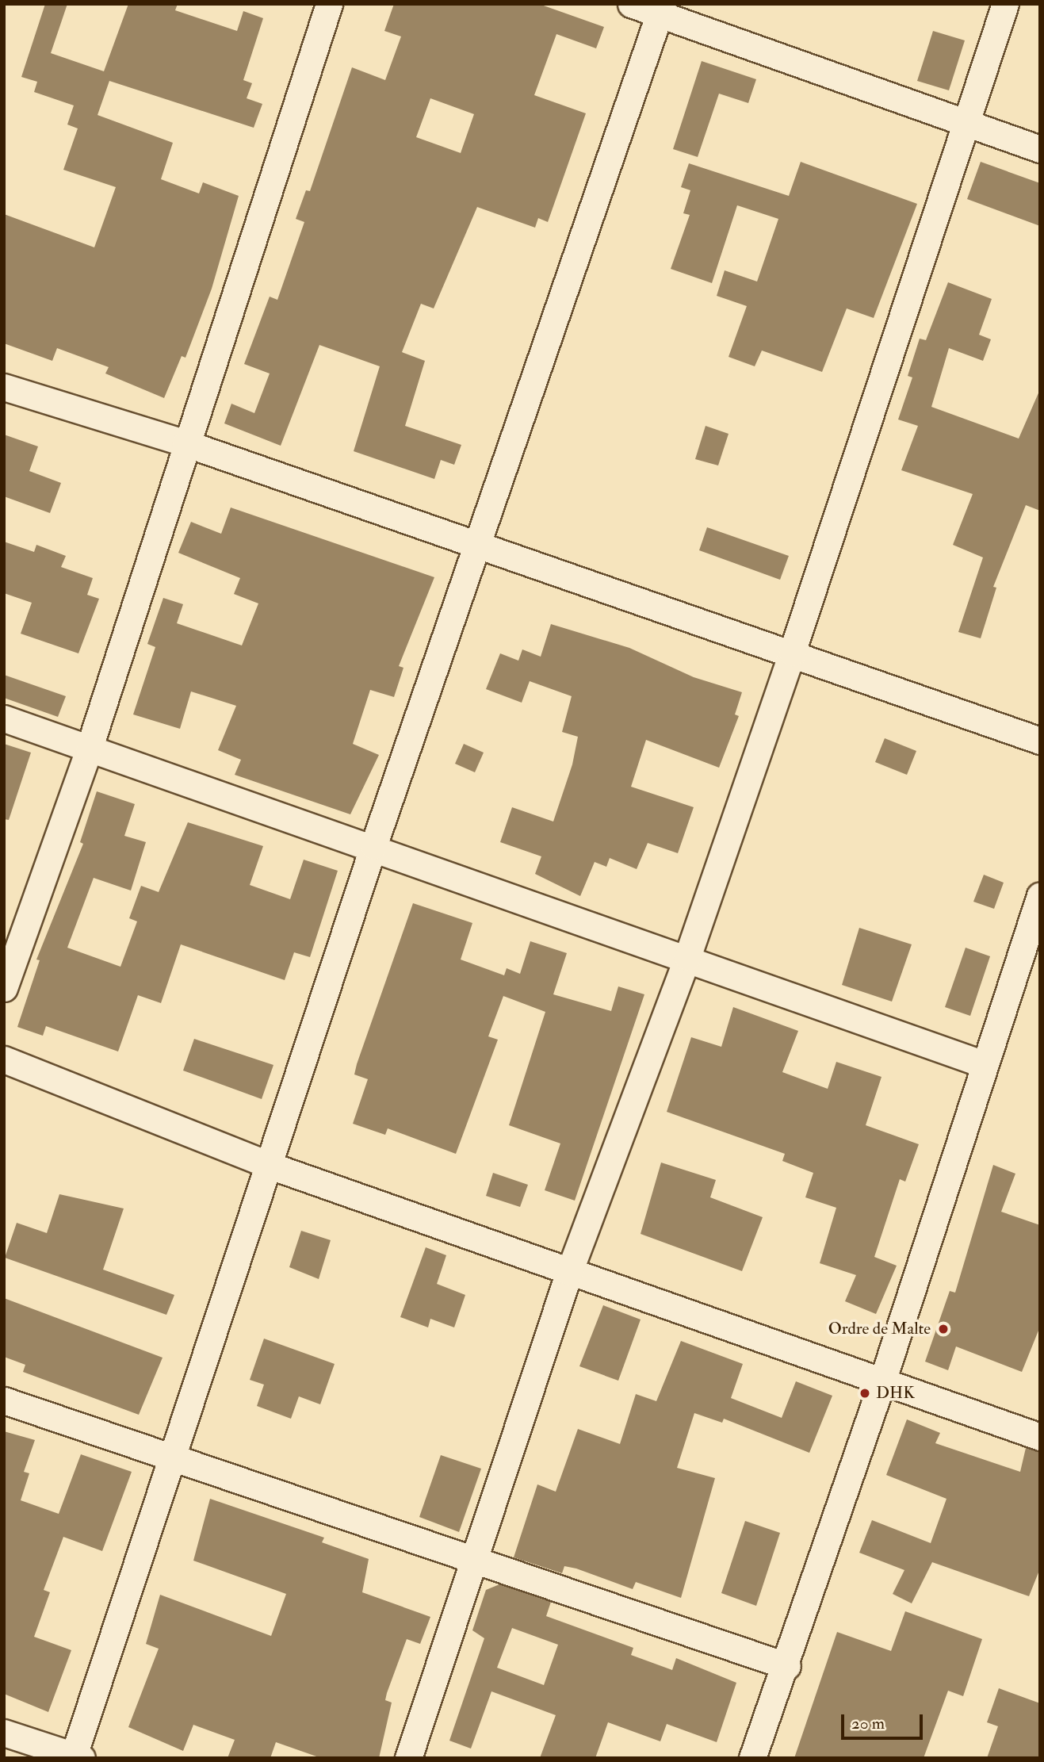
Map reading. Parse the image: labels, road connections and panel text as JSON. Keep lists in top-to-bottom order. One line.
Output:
{"places":["Ordre de Malte","DHK"],"scale_bar":"20 m"}
